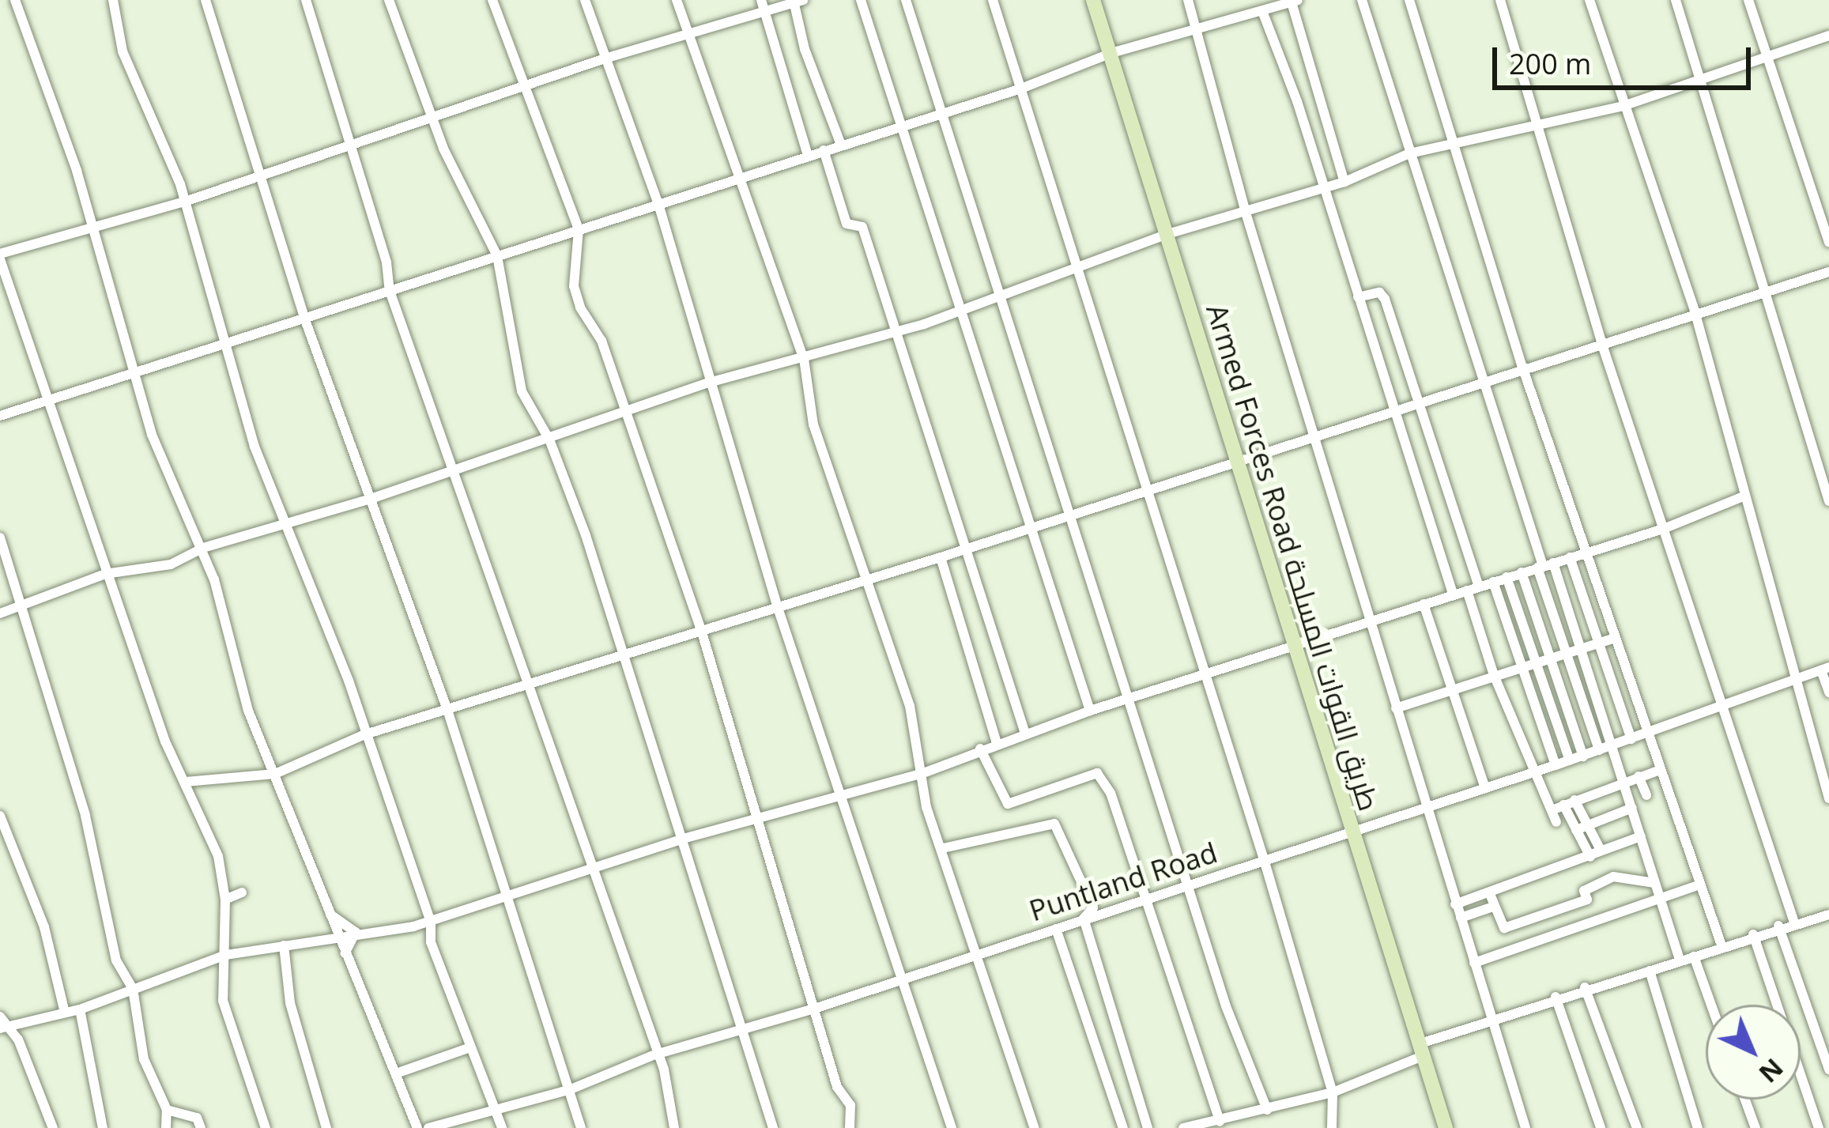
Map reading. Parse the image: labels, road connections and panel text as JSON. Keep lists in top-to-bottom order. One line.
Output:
{"streets":{"street":["Armed Forces Road طريق القوات المسلحة","Puntland Road"]},"crossings":[["Armed Forces Road طريق القوات المسلحة","Puntland Road"]],"scale_bar":"200 m","north":"bottom right"}
